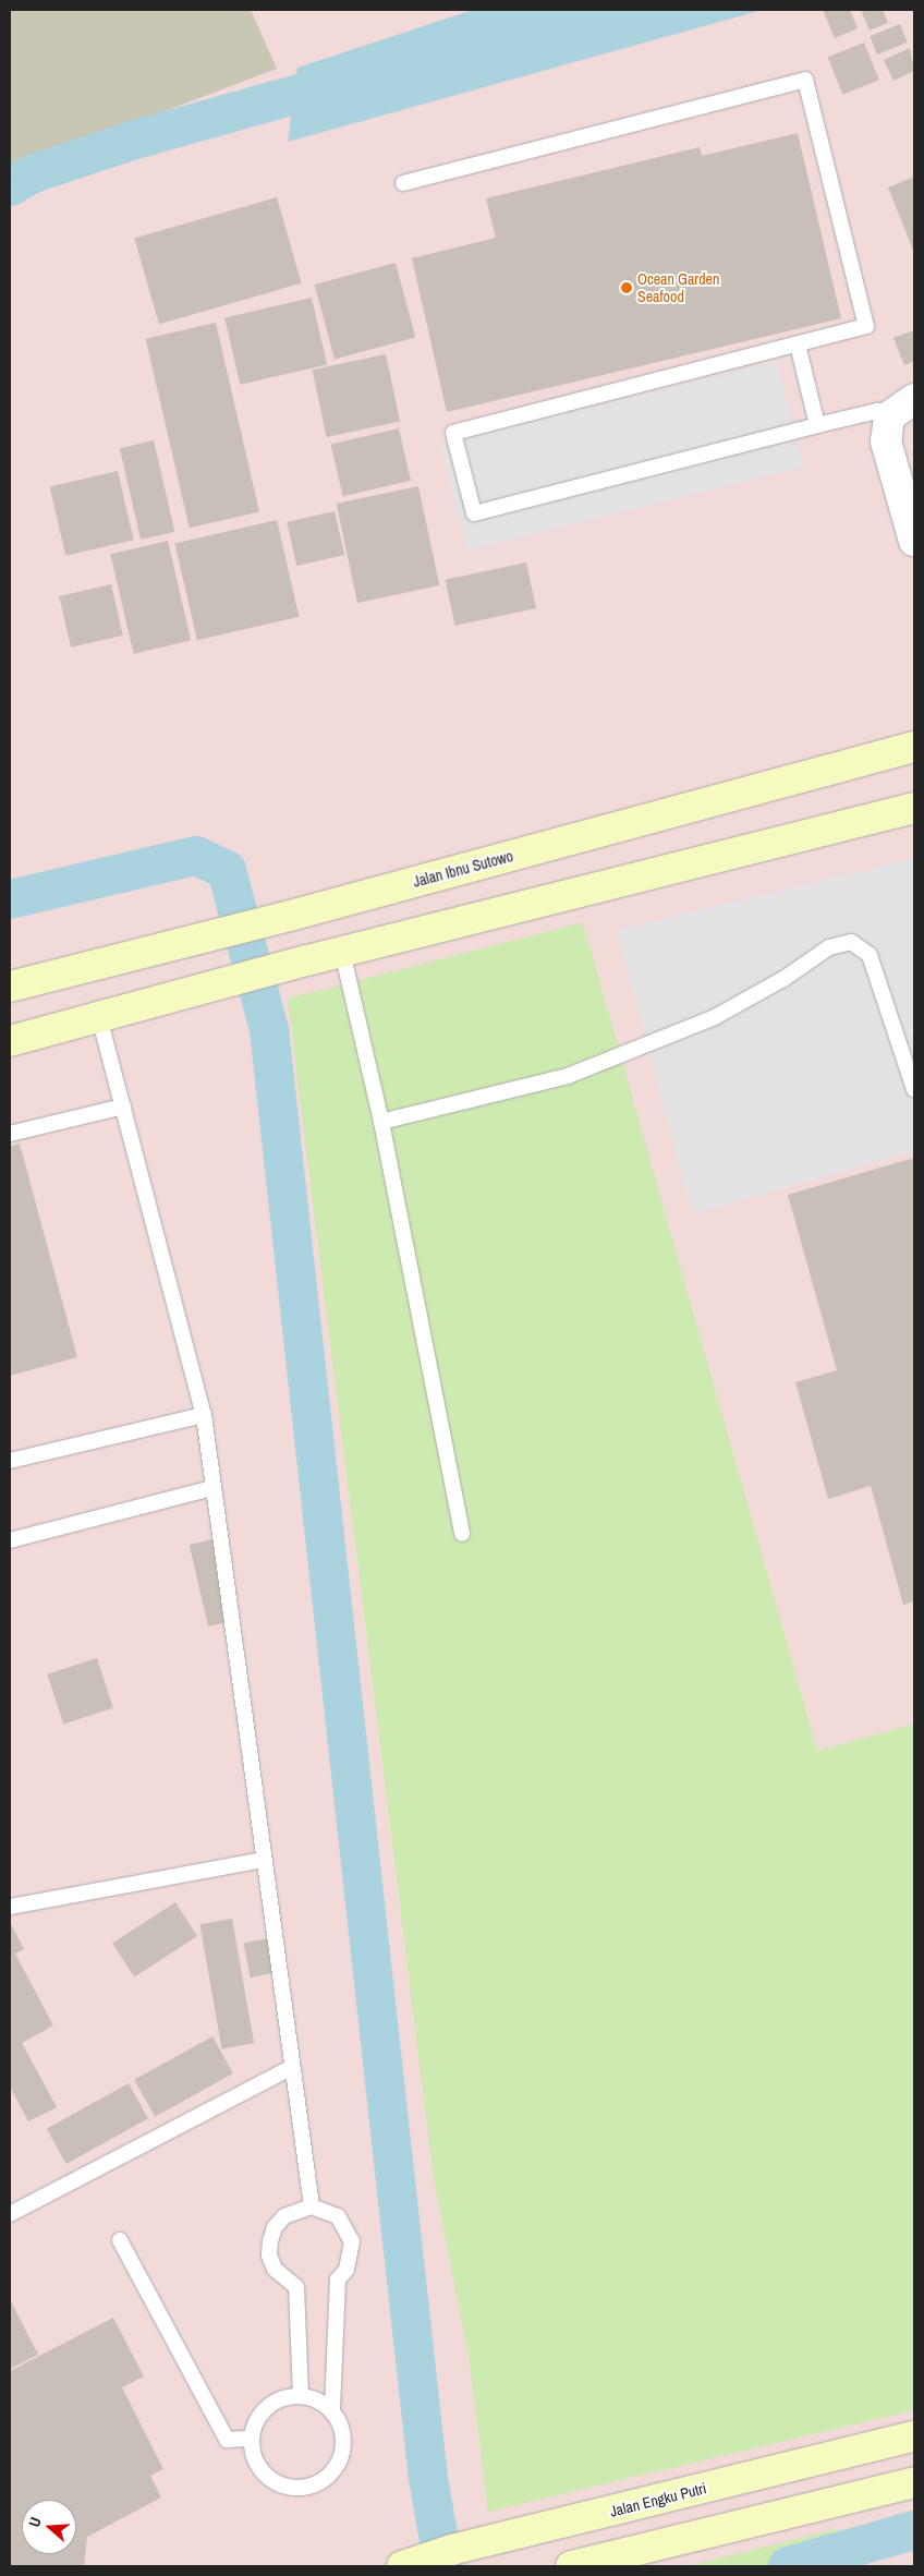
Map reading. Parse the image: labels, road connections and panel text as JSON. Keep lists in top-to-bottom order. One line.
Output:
{"streets":{"main road":["Jalan Ibnu Sutowo","Jalan Engku Putri"]},"places":["Ocean Garden Seafood"],"north":"left"}
